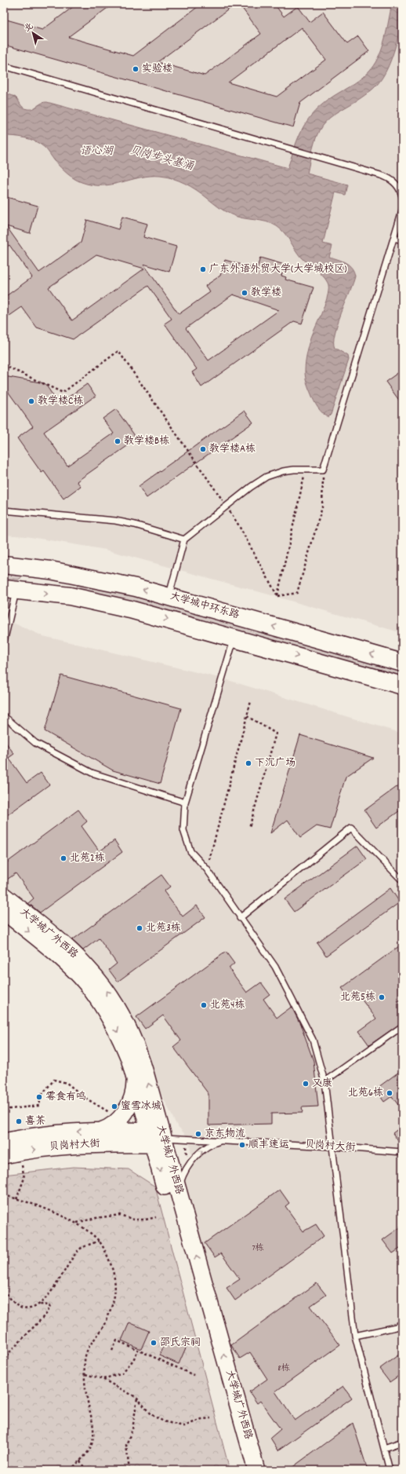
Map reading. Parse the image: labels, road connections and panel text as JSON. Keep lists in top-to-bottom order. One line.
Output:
{"streets":{"main road":["大学城中环东路","大学城广外西路","贝岗村大街"]},"crossings":[["大学城广外西路","贝岗村大街"]],"water":["语心湖","贝岗步头基涌"],"places":["实验楼","广东外语外贸大学(大学城校区)","教学楼","教学楼C栋","教学楼B栋","教学楼A栋","下沉广场","北苑2栋","北苑3栋","北苑5栋","北苑4栋","又康","北苑6栋","零食有鸣","蜜雪冰城","喜茶","京东物流","顺丰速运","邵氏宗祠"],"house_numbers":["7栋","8栋"],"north":"top left"}
